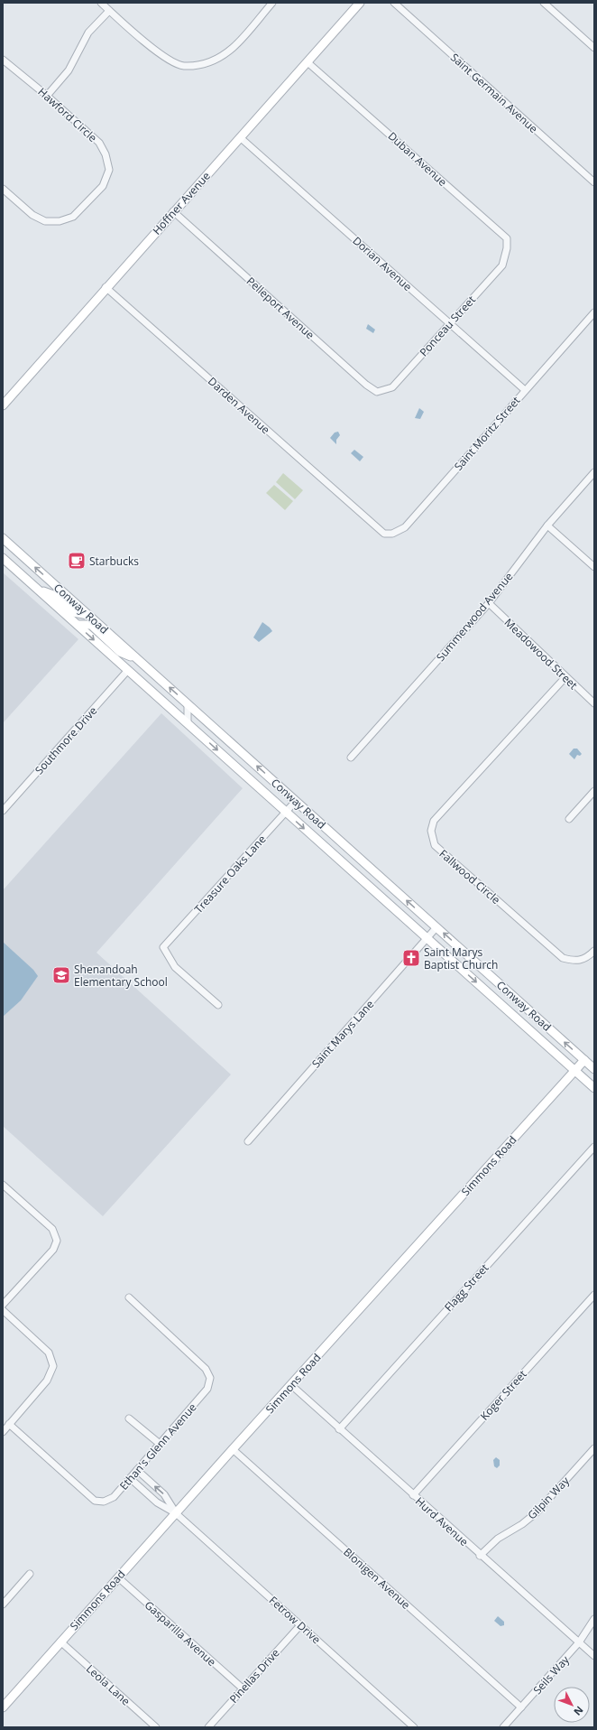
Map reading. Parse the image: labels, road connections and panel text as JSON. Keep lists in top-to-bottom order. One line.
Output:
{"streets":{"main road":["Hoffner Avenue","Conway Road","Simmons Road"],"street":["Saint Germain Avenue","Hawford Circle","Duban Avenue","Dorian Avenue","Pelleport Avenue","Ponceau Street","Darden Avenue","Saint Moritz Street","Summerwood Avenue","Meadowood Street","Southmore Drive","Treasure Oaks Lane","Fallwood Circle","Saint Marys Lane","Flagg Street","Koger Street","Ethan's Glenn Avenue","Gilpin Way","Hurd Avenue","Blonigen Avenue","Fetrow Drive","Gasparilla Avenue","Seils Way","Pinellas Drive","Leola Lane"]},"crossings":[["Duban Avenue","Hoffner Avenue"],["Duban Avenue","Ponceau Street"],["Hoffner Avenue","Dorian Avenue"],["Hoffner Avenue","Pelleport Avenue"],["Hoffner Avenue","Darden Avenue"],["Dorian Avenue","Ponceau Street"],["Dorian Avenue","Saint Moritz Street"],["Pelleport Avenue","Ponceau Street"],["Darden Avenue","Saint Moritz Street"],["Conway Road","Southmore Drive"],["Conway Road","Treasure Oaks Lane"],["Conway Road","Saint Marys Lane"],["Conway Road","Simmons Road"],["Summerwood Avenue","Meadowood Street"],["Meadowood Street","Fallwood Circle"],["Simmons Road","Hurd Avenue"],["Simmons Road","Blonigen Avenue"],["Simmons Road","Fetrow Drive"],["Simmons Road","Gasparilla Avenue"],["Simmons Road","Leola Lane"],["Flagg Street","Hurd Avenue"],["Koger Street","Hurd Avenue"],["Gilpin Way","Hurd Avenue"],["Hurd Avenue","Seils Way"],["Blonigen Avenue","Seils Way"],["Fetrow Drive","Pinellas Drive"],["Gasparilla Avenue","Pinellas Drive"]],"places":{"cafe":["Starbucks"],"church":["Saint Marys Baptist Church"],"school or university":["Shenandoah Elementary School"]},"north":"bottom right"}
